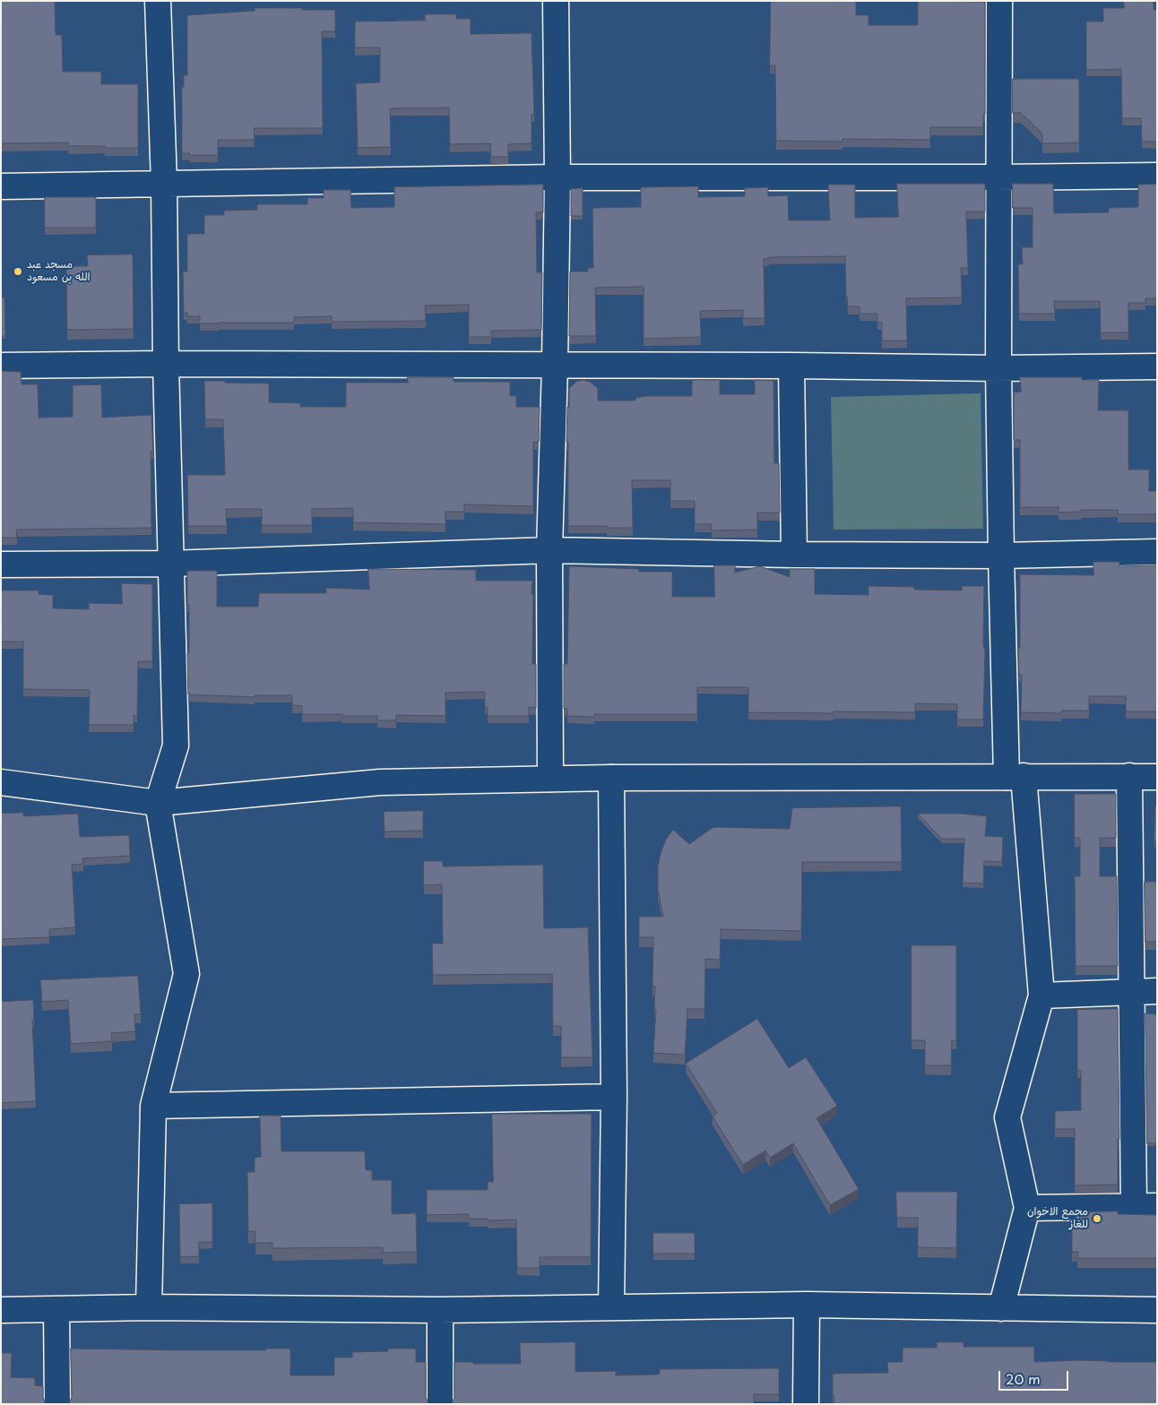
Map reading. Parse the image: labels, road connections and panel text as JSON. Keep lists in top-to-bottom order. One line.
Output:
{"places":["مسجد عبد الله بن مسعود","مجمع الاخوان للغاز"],"scale_bar":"20 m"}
